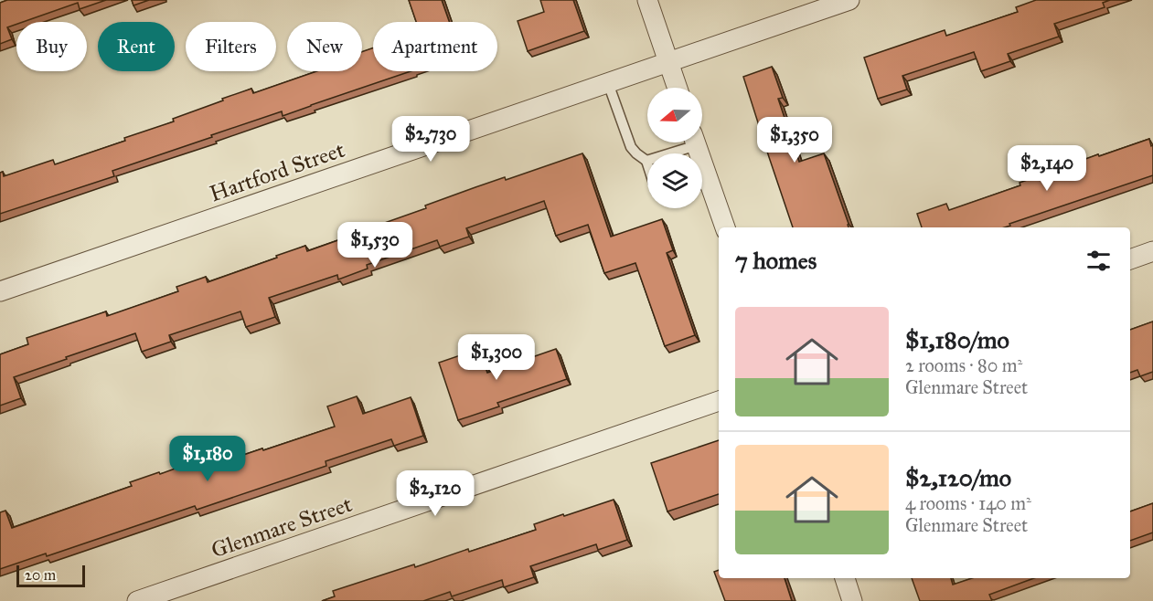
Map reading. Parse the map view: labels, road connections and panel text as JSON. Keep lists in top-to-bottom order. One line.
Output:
{"streets":{"street":["Hartford Street","Glenmare Street"]},"scale_bar":"20 m","north":"left","page":{"chip":["Buy","Rent","Filters","New","Apartment"],"price":["$2,730","$1,350","$2,140","$1,530","$1,300","$1,180","$2,120"],"heading":"7 homes","list":[{"name":"$1,180/mo","note":"2 rooms · 80 m² · Glenmare Street"},{"name":"$2,120/mo","note":"4 rooms · 140 m² · Glenmare Street"}],"scale":"20 m"}}
